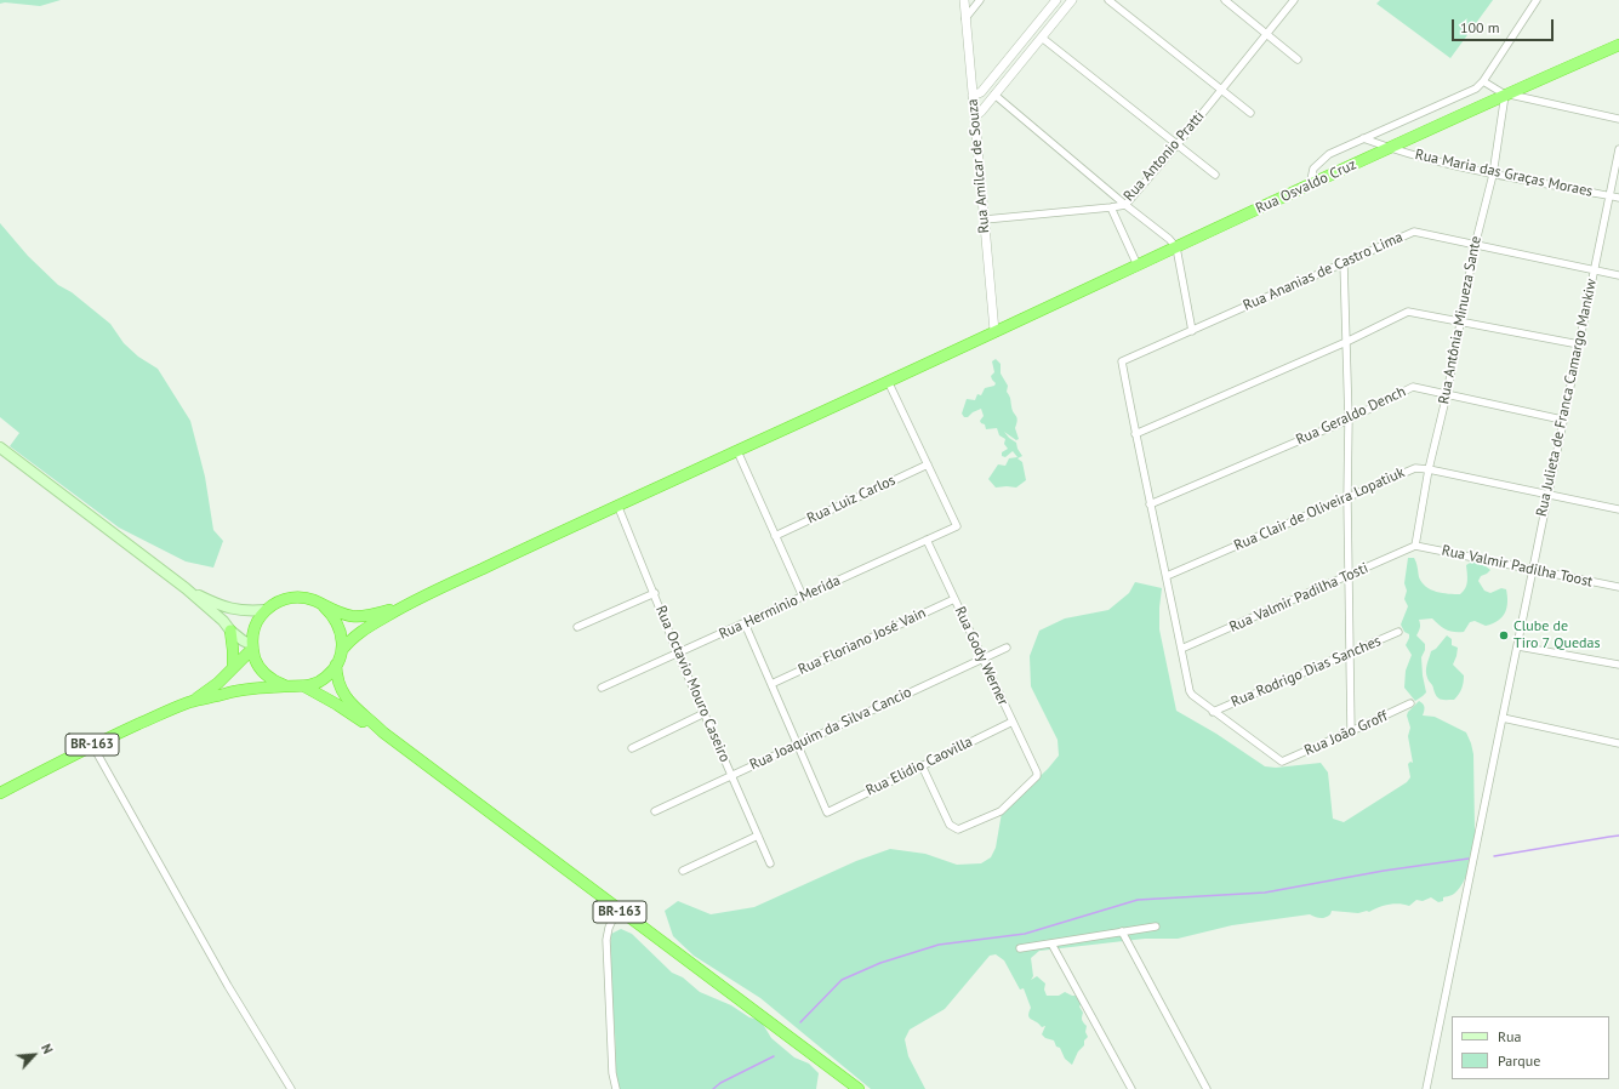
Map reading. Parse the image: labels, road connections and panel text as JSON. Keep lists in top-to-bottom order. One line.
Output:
{"streets":{"highway":["Rua Osvaldo Cruz","BR-163"],"street":["Rua Antonio Pratti","Rua Amílcar de Souza","Rua Maria das Graças Moraes","Rua Ananias de Castro Lima","Rua Antônia Minueza Sante","Rua Julieta de Franca Camargo Mankiw","Rua Geraldo Dench","Rua Luiz Carlos","Rua Clair de Oliveira Lopatiuk","Rua Valmir Padilha Toost","Rua Valmir Padilha Tosti","Rua Herminio Merida","Rua Floriano José Vain","Rua Gody Werner","Rua Rodrigo Dias Sanches","Rua Octavio Mouro Caseiro","Rua Joaquim da Silva Cancio","Rua João Groff","Rua Elidio Caovilla"]},"crossings":[["Rua Antonio Pratti","Rua Amílcar de Souza"],["Rua Amílcar de Souza","Rua Osvaldo Cruz"],["Rua Maria das Graças Moraes","Rua Osvaldo Cruz"],["Rua Maria das Graças Moraes","Rua Antônia Minueza Sante"],["Rua Maria das Graças Moraes","Rua Julieta de Franca Camargo Mankiw"],["Rua Osvaldo Cruz","Rua Antônia Minueza Sante"],["Rua Osvaldo Cruz","Rua Octavio Mouro Caseiro"],["Rua Ananias de Castro Lima","Rua Antônia Minueza Sante"],["Rua Ananias de Castro Lima","Rua Julieta de Franca Camargo Mankiw"],["Rua Antônia Minueza Sante","Rua Geraldo Dench"],["Rua Antônia Minueza Sante","Rua Clair de Oliveira Lopatiuk"],["Rua Antônia Minueza Sante","Rua Valmir Padilha Toost"],["Rua Antônia Minueza Sante","Rua Valmir Padilha Tosti"],["Rua Julieta de Franca Camargo Mankiw","Rua Geraldo Dench"],["Rua Julieta de Franca Camargo Mankiw","Rua Clair de Oliveira Lopatiuk"],["Rua Julieta de Franca Camargo Mankiw","Rua Valmir Padilha Toost"],["Rua Luiz Carlos","Rua Herminio Merida"],["Rua Valmir Padilha Toost","Rua Valmir Padilha Tosti"],["Rua Herminio Merida","Rua Gody Werner"],["Rua Herminio Merida","Rua Octavio Mouro Caseiro"],["Rua Floriano José Vain","Rua Gody Werner"],["Rua Gody Werner","Rua Joaquim da Silva Cancio"],["Rua Gody Werner","Rua Elidio Caovilla"],["Rua Rodrigo Dias Sanches","Rua João Groff"],["Rua Octavio Mouro Caseiro","Rua Joaquim da Silva Cancio"],["Rua Joaquim da Silva Cancio","Rua Elidio Caovilla"]],"places":["Clube de Tiro 7 Quedas"],"legend":["Rua","Parque"],"scale_bar":"100 m","north":"top right"}
